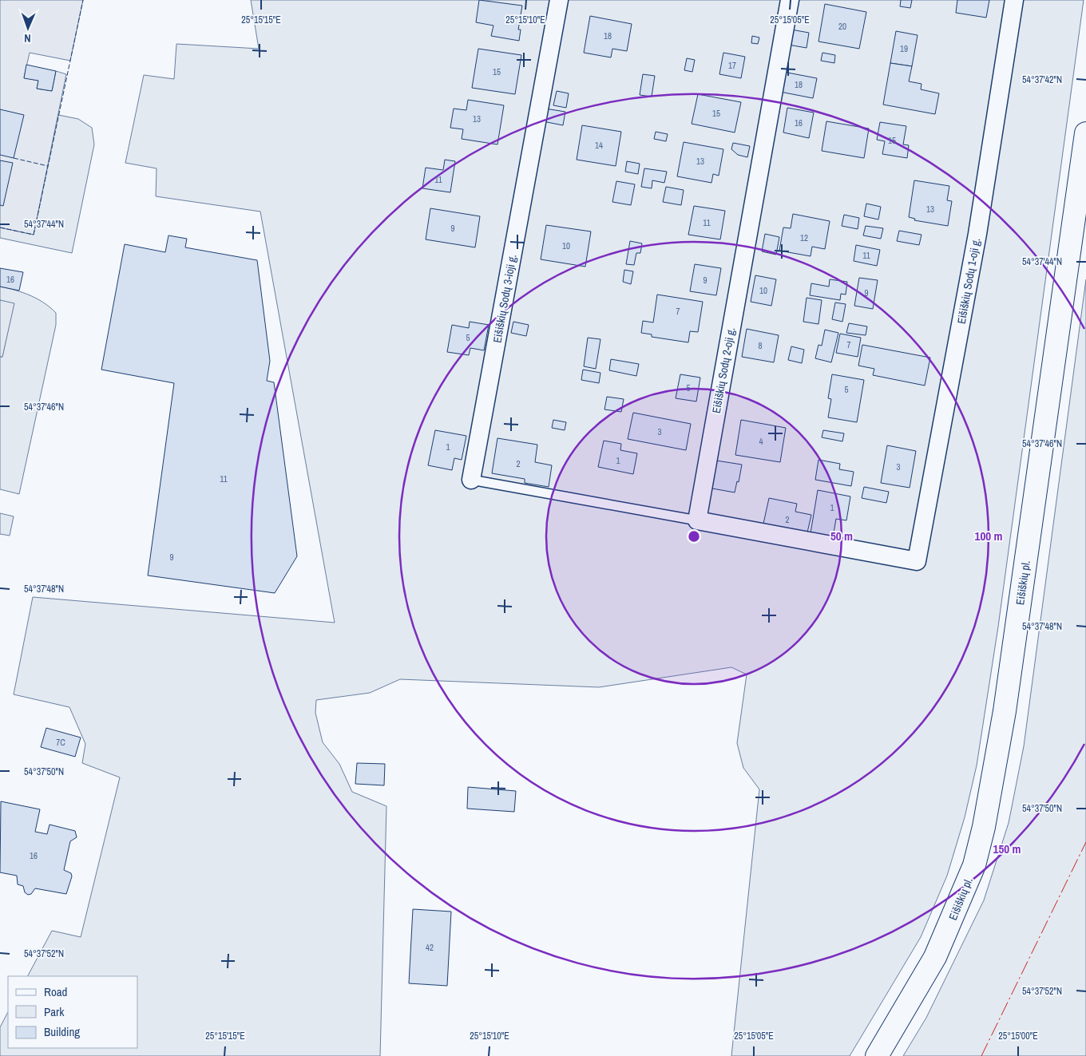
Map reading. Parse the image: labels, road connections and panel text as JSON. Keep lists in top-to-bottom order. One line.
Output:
{"streets":{"main road":["Eišiškių pl."],"street":["Eišiškių Sodų 1-oji g.","Eišiškių Sodų 3-ioji g.","Eišiškių Sodų 2-oji g."]},"crossings":[["Eišiškių Sodų 1-oji g.","Eišiškių Sodų 2-oji g."]],"house_numbers":["20","18","19","17","15","18","15","13","16","15","14","13","11","13","11","9","12","10","11","16","9","10","9","7","5","7","8","5","5","3","4","1","1","2","3","11","1","2","9","7C","16","42"],"legend":["Road","Park","Building"],"north":"bottom","coordinates":["25°15'15\"E","25°15'10\"E","25°15'05\"E","54°37'42\"N","54°37'44\"N","54°37'46\"N","54°37'48\"N","54°37'50\"N","54°37'52\"N","25°15'00\"E"],"rings":["50 m","100 m","150 m"]}
